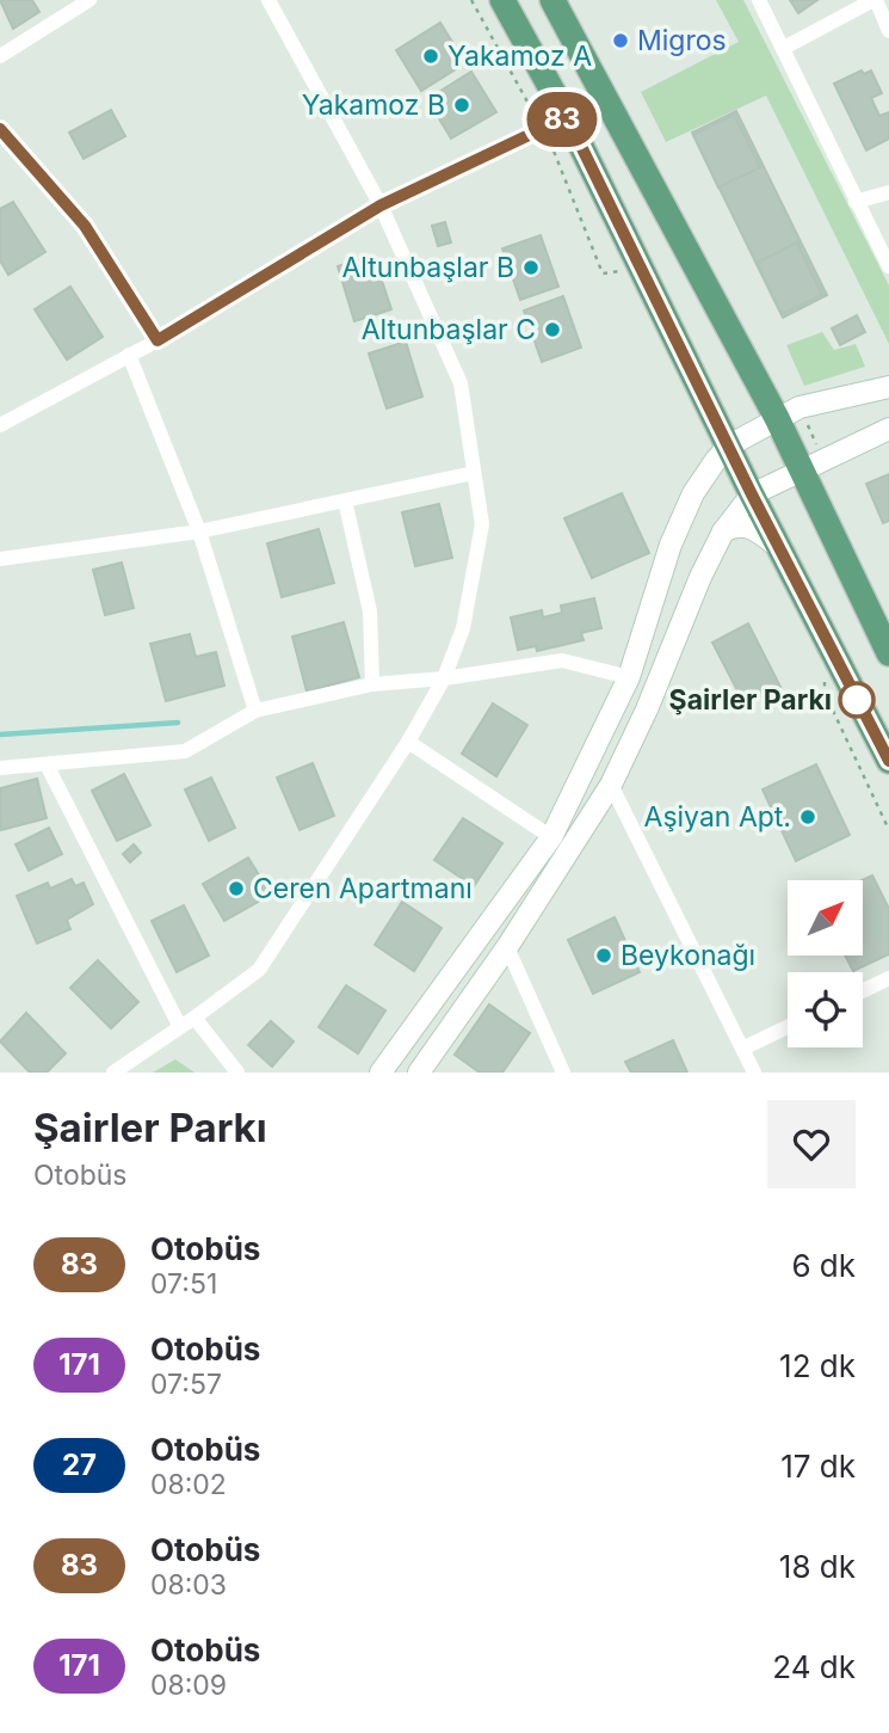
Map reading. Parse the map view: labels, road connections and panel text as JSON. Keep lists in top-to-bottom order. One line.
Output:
{"places":["Migros","Yakamoz A","Yakamoz B","Altunbaşlar B","Altunbaşlar C","Şairler Parkı","Aşiyan Apt.","Ceren Apartmanı","Beykonağı"],"lines":["bus line 83"],"north":"top right","page":{"on_map":"83","heading":["Şairler Parkı","Otobüs"],"list":[{"mark":"83","name":"Otobüs","note":"07:51","value":"6 dk"},{"mark":"171","name":"Otobüs","note":"07:57","value":"12 dk"},{"mark":"27","name":"Otobüs","note":"08:02","value":"17 dk"},{"mark":"83","name":"Otobüs","note":"08:03","value":"18 dk"},{"mark":"171","name":"Otobüs","note":"08:09","value":"24 dk"}]}}
